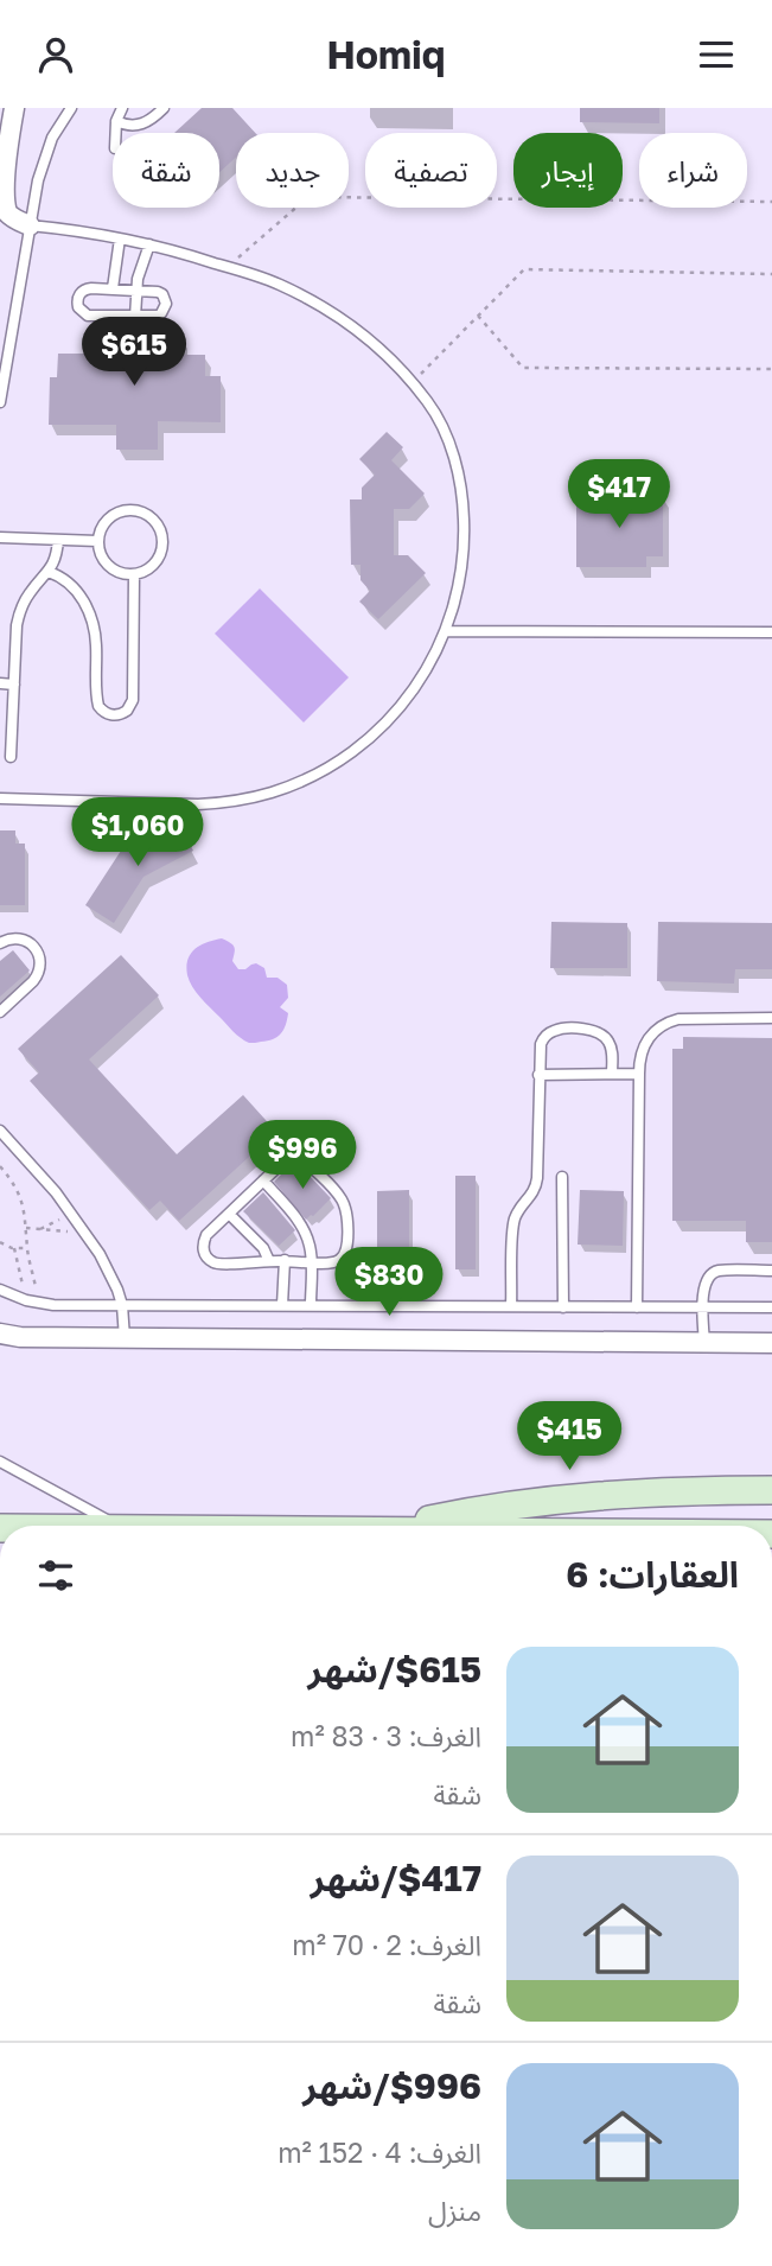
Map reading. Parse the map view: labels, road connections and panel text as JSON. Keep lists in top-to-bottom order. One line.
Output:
{"page":{"header":"Homiq","chip":["شراء","إيجار","تصفية","جديد","شقة"],"price":["$615","$417","$1,060","$996","$830","$415"],"heading":"العقارات: 6","list":[{"name":"$615/شهر","note":"الغرف: 3 · 83 m² · شقة"},{"name":"$417/شهر","note":"الغرف: 2 · 70 m² · شقة"},{"name":"$996/شهر","note":"الغرف: 4 · 152 m² · منزل"}]}}
